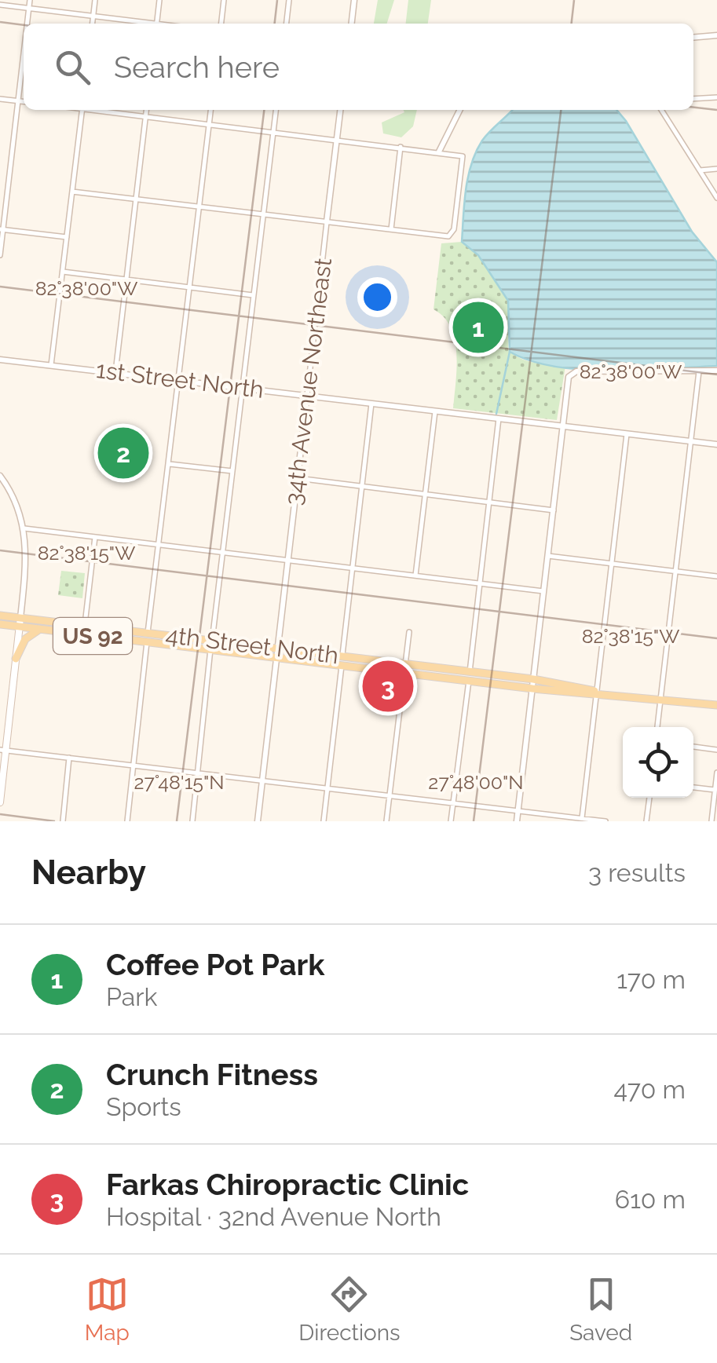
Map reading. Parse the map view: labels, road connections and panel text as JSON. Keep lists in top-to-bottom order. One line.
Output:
{"streets":{"main road":["US 92","4th Street North"],"street":["1st Street North","34th Avenue Northeast"]},"crossings":[["1st Street North","34th Avenue Northeast"],["34th Avenue Northeast","4th Street North"]],"page":{"search":"Search here","pins":["1","2","3"],"heading":["Nearby","3 results"],"list":[{"mark":"1","name":"Coffee Pot Park","note":"Park","value":"170 m"},{"mark":"2","name":"Crunch Fitness","note":"Sports","value":"470 m"},{"mark":"3","name":"Farkas Chiropractic Clinic","note":"Hospital · 32nd Avenue North","value":"610 m"}],"nav":["Map","Directions","Saved"]},"coordinates":["82°38'00\"W","82°38'15\"W","27°48'15\"N","27°48'00\"N"]}
